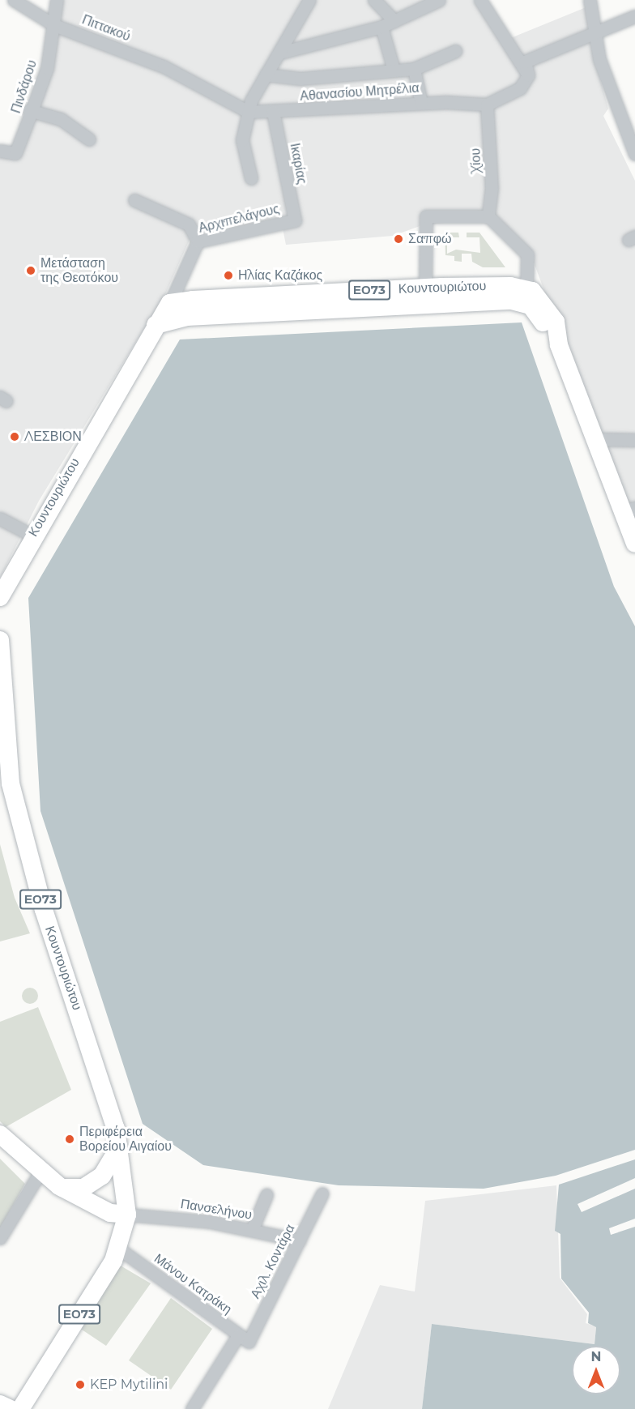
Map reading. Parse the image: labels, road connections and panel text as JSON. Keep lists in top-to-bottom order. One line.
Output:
{"streets":{"main road":["Κουντουριώτου","ΕΟ73"],"street":["Πιττακού","Πινδάρου","Αθανασίου Μητρέλια","Χίου","Ικαρίας","Αρχιπελάγους","Πανσελήνου","Αχιλ. Κοντάρα","Μάνου Κατράκη"]},"crossings":[["Πιττακού","Πινδάρου"],["Πιττακού","Αθανασίου Μητρέλια"],["Αθανασίου Μητρέλια","Χίου"],["Αθανασίου Μητρέλια","Ικαρίας"],["Ικαρίας","Αρχιπελάγους"],["Αρχιπελάγους","Κουντουριώτου"],["Κουντουριώτου","ΕΟ73"],["ΕΟ73","Πανσελήνου"],["ΕΟ73","Μάνου Κατράκη"],["Πανσελήνου","Αχιλ. Κοντάρα"],["Αχιλ. Κοντάρα","Μάνου Κατράκη"]],"places":["Σαπφώ","Μετάσταση της Θεοτόκου","Ηλίας Καζάκος","ΛΕΣΒΙΟΝ","Περιφέρεια Βορείου Αιγαίου","KEP Mytilini"],"north":"top"}
